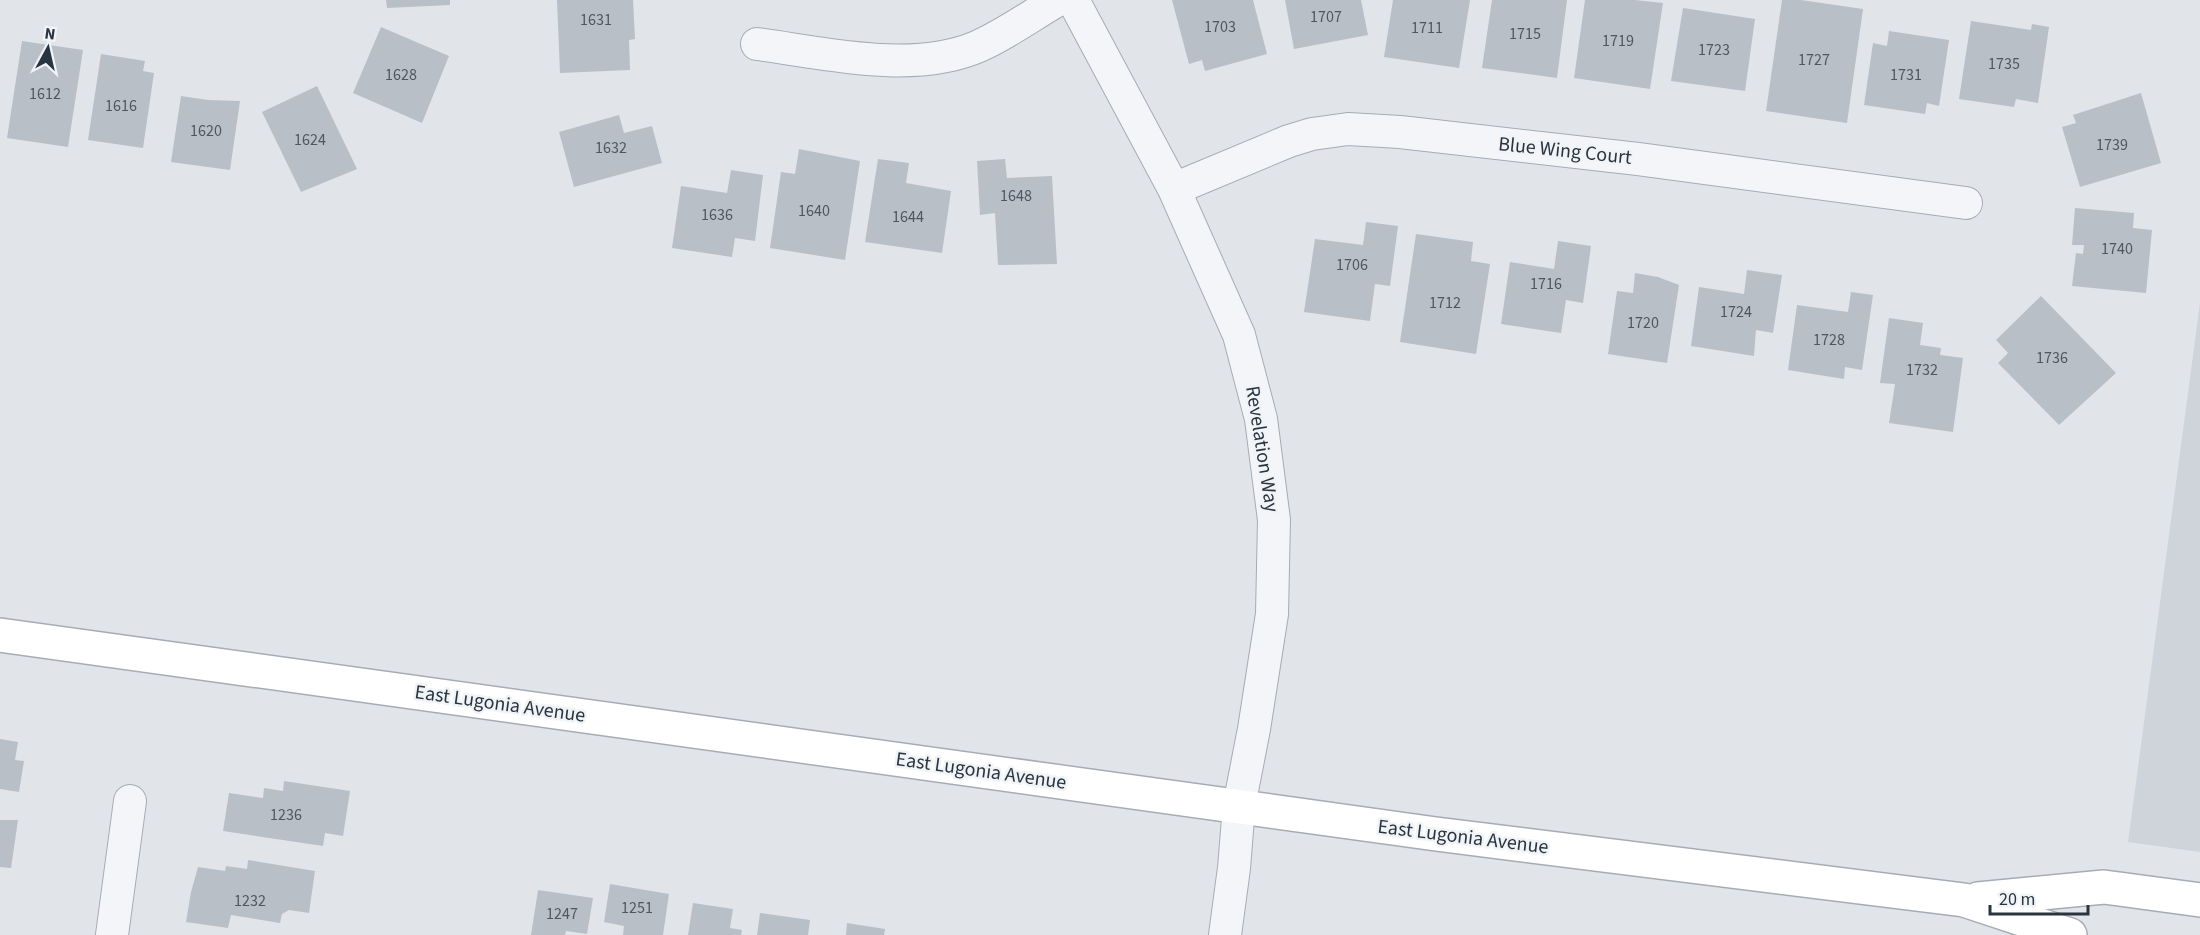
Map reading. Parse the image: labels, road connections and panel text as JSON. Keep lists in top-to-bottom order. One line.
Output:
{"streets":{"main road":["East Lugonia Avenue"],"street":["Blue Wing Court","Revelation Way"]},"crossings":[["Blue Wing Court","Revelation Way"],["Revelation Way","East Lugonia Avenue"]],"house_numbers":["1707","1631","1703","1711","1715","1719","1723","1727","1735","1628","1731","1612","1616","1620","1624","1739","1632","1648","1640","1636","1644","1740","1706","1716","1712","1724","1720","1728","1736","1732","1236","1232","1251","1247"],"scale_bar":"20 m","north":"top"}
